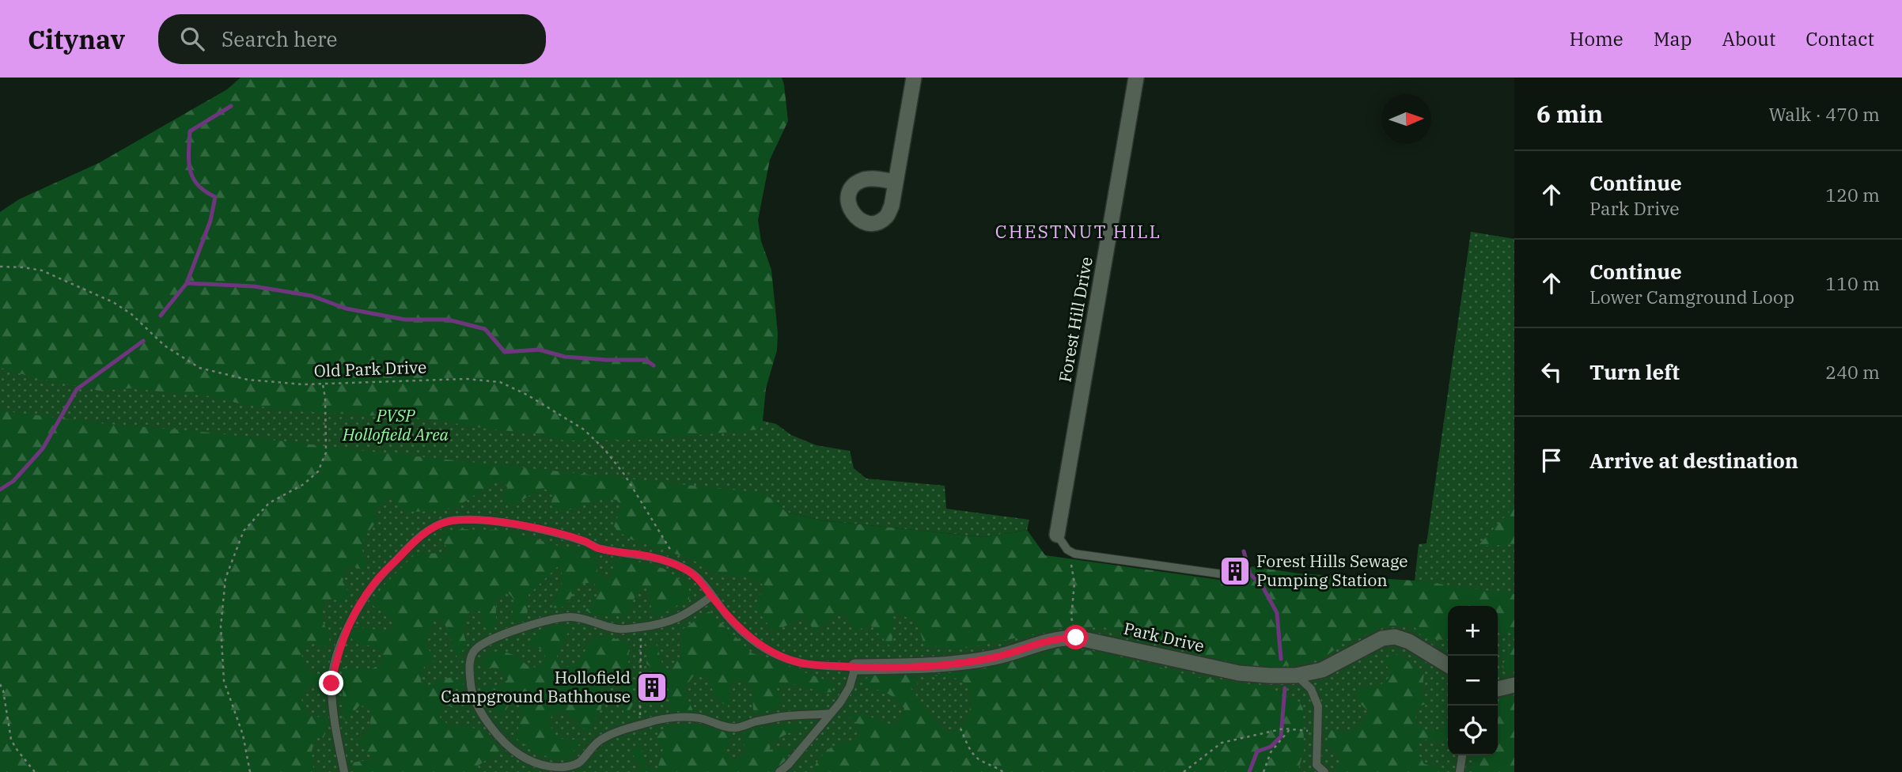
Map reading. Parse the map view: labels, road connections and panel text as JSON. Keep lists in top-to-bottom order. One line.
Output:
{"streets":{"street":["Forest Hill Drive","Park Drive"],"path":["Old Park Drive"]},"districts":["CHESTNUT HILL"],"parks":["PVSP Hollofield Area"],"places":{"building":["Forest Hills Sewage Pumping Station","Hollofield Campground Bathhouse"]},"north":"right","page":{"header":"Citynav","search":"Search here","nav":["Home","Map","About","Contact"],"heading":["6 min","Walk · 470 m"],"list":[["Continue","Park Drive","120 m"],["Continue","Lower Camground Loop","110 m"],["Turn left","240 m"],"Arrive at destination"],"map_buttons":["+","−"]}}
